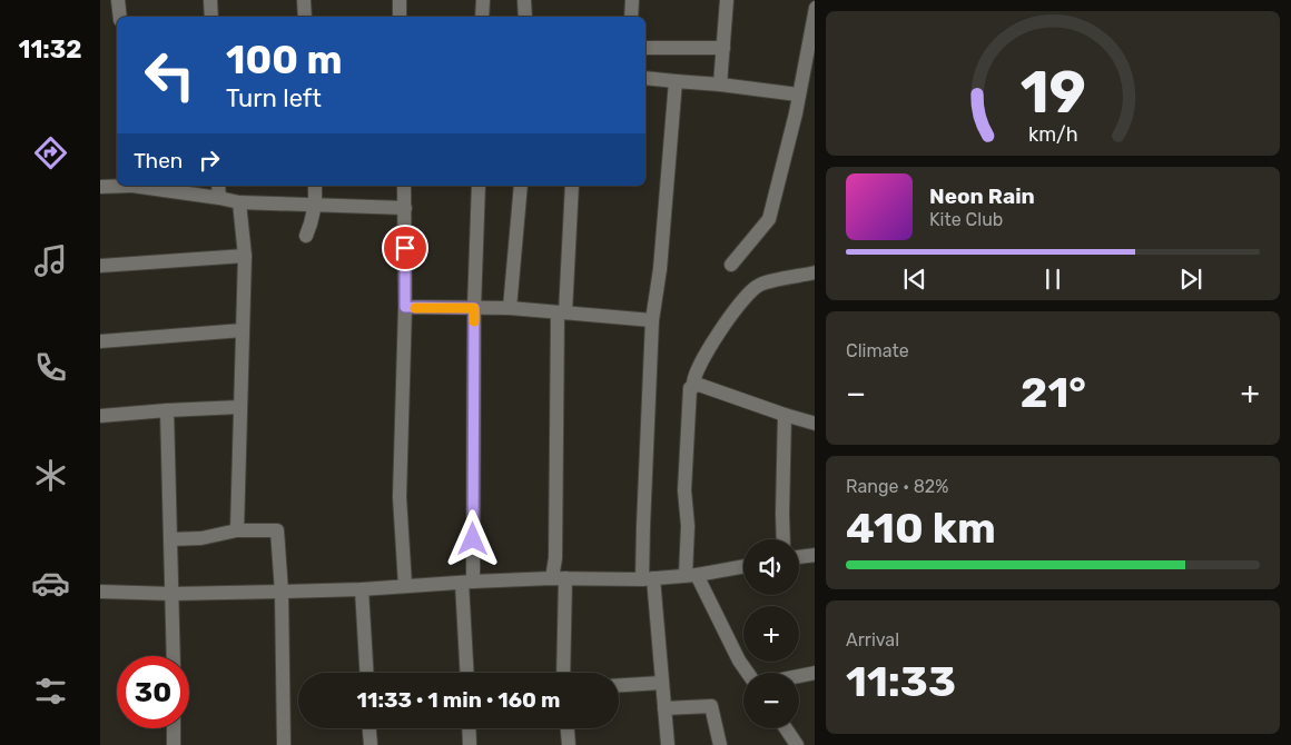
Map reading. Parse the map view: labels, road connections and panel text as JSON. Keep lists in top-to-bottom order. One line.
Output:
{"page":{"tabs":"11:32","turn":["100 m","Turn left"],"then":"Then","song":["Neon Rain","Kite Club"],"tile":["Climate",["Range · 82%","410 km"],["Arrival","11:33"]],"heat":["−","21°","+"],"map_buttons":["+","−"],"limit":"30","trip":"11:33 · 1 min · 160 m","gauge":["19","km/h"]}}
